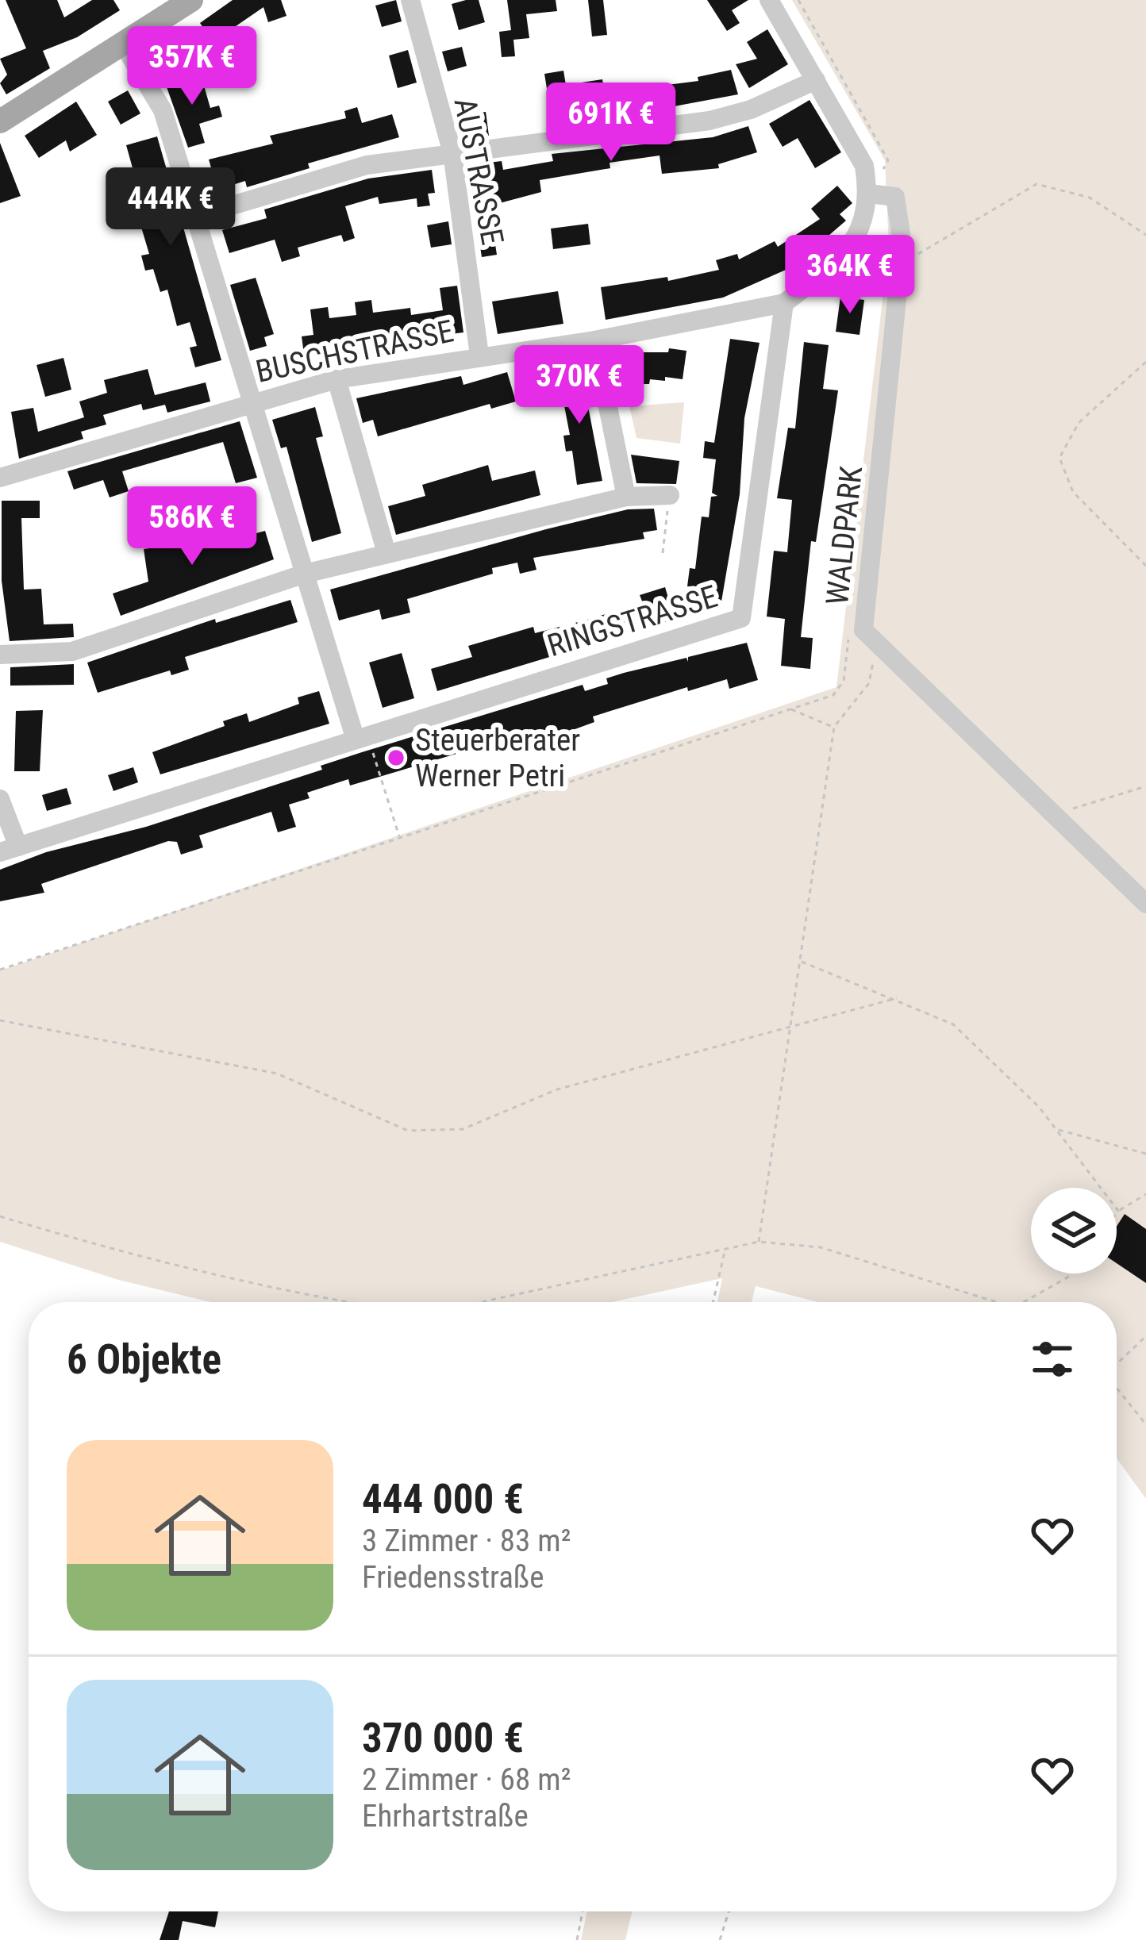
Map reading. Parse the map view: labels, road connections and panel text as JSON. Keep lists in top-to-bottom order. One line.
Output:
{"streets":{"street":["AUSTRASSE","BUSCHSTRASSE","WALDPARK","RINGSTRASSE"]},"crossings":[["AUSTRASSE","BUSCHSTRASSE"],["BUSCHSTRASSE","RINGSTRASSE"]],"places":["Steuerberater Werner Petri"],"page":{"price":["357K €","691K €","444K €","364K €","370K €","586K €"],"heading":"6 Objekte","list":[{"name":"444 000 €","note":"3 Zimmer · 83 m² · Friedensstraße"},{"name":"370 000 €","note":"2 Zimmer · 68 m² · Ehrhartstraße"}]}}
